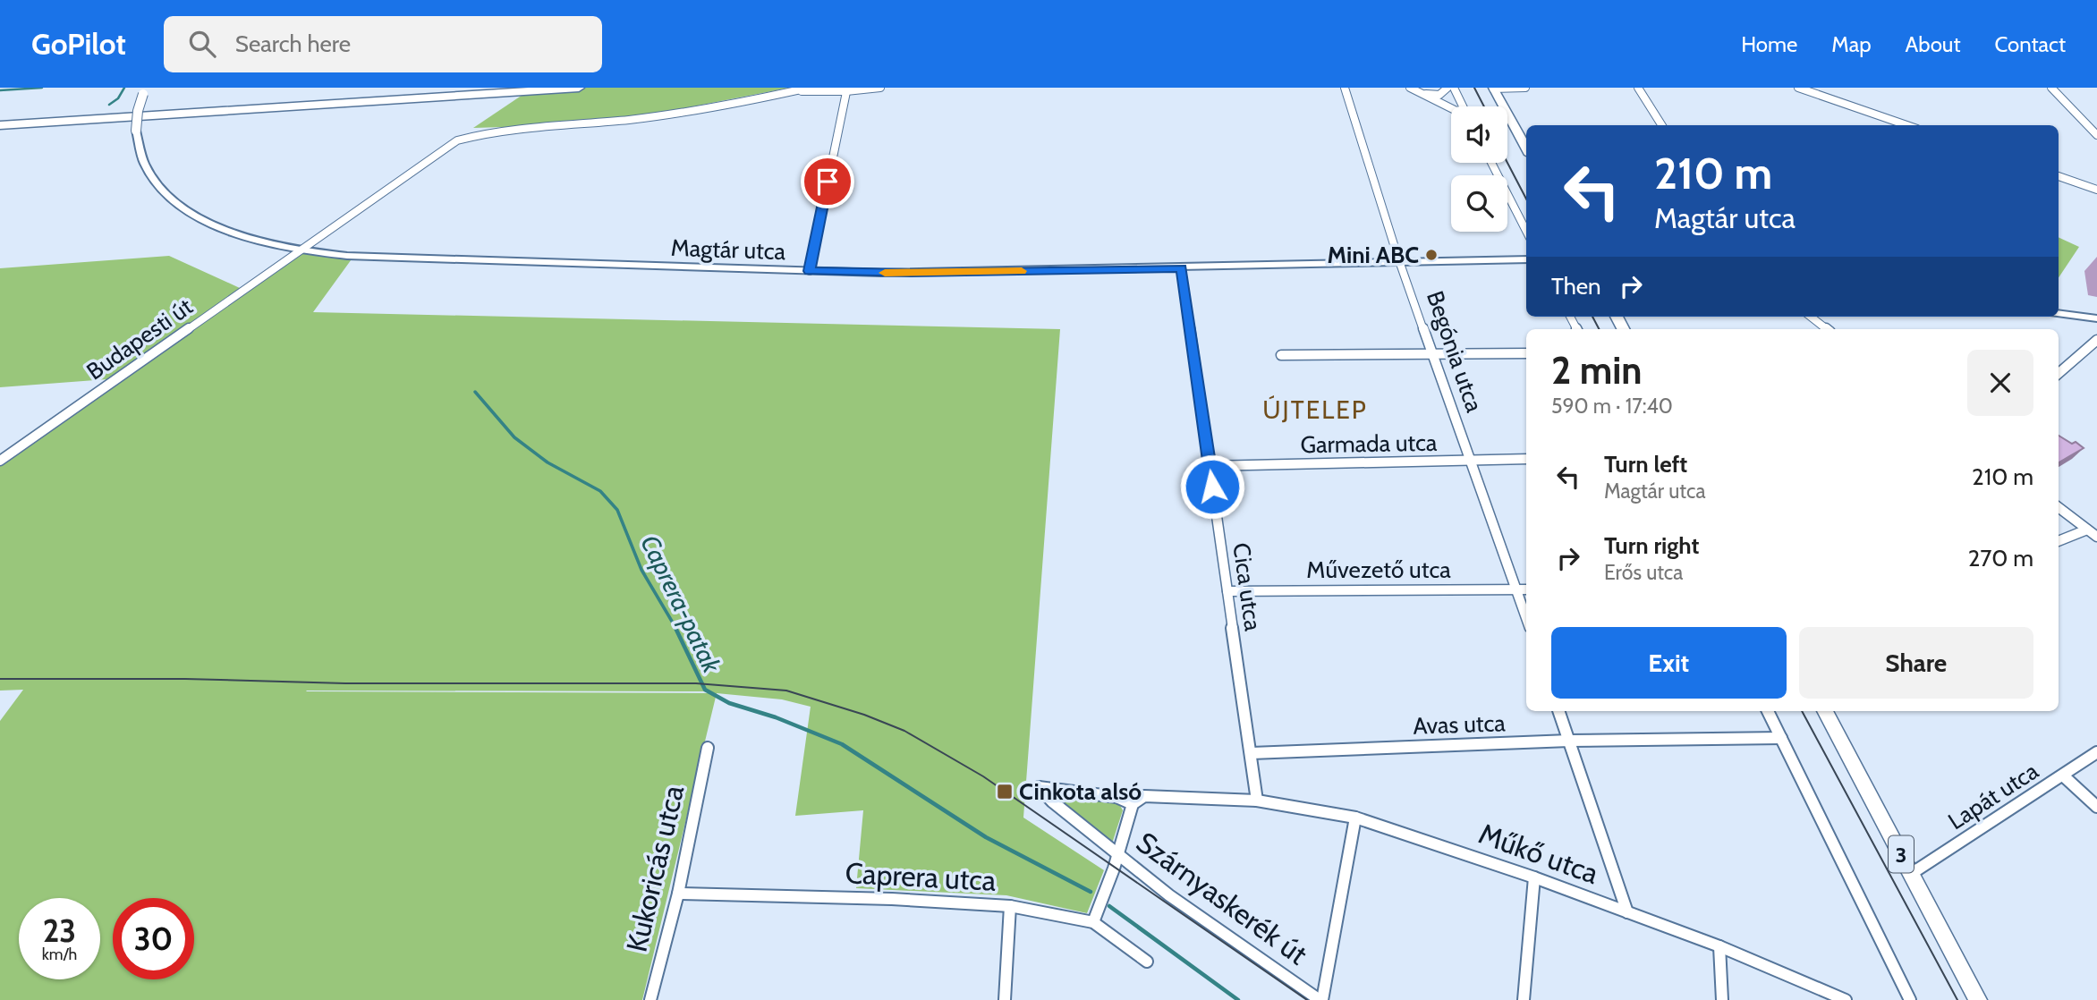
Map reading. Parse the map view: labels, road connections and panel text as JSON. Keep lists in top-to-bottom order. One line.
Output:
{"streets":{"main road":["3"],"street":["Magtár utca","Budapesti út","Begónia utca","Garmada utca","Művezető utca","Cica utca","Avas utca","Lapát utca","Műkő utca","Kukoricás utca","Caprera utca","Szárnyaskerék út"]},"crossings":[["Magtár utca","Budapesti út"],["Magtár utca","Begónia utca"],["Magtár utca","Cica utca"],["Begónia utca","Garmada utca"],["Begónia utca","Művezető utca"],["Garmada utca","Cica utca"],["Művezető utca","Cica utca"],["Cica utca","Avas utca"],["Cica utca","Műkő utca"],["Lapát utca","3"],["Műkő utca","Szárnyaskerék út"],["Kukoricás utca","Caprera utca"]],"districts":["ÚJTELEP"],"water":["Caprera-patak"],"places":{"other":["Mini ABC"],"transit":["Cinkota alsó"]},"page":{"header":"GoPilot","search":"Search here","nav":["Home","Map","About","Contact"],"turn":["210 m","Magtár utca"],"then":"Then","heading":["2 min","590 m · 17:40"],"list":[{"name":"Turn left","note":"Magtár utca","value":"210 m"},{"name":"Turn right","note":"Erős utca","value":"270 m"}],"buttons":["Exit","Share"],"speed":"23 km/h","limit":"30"}}
